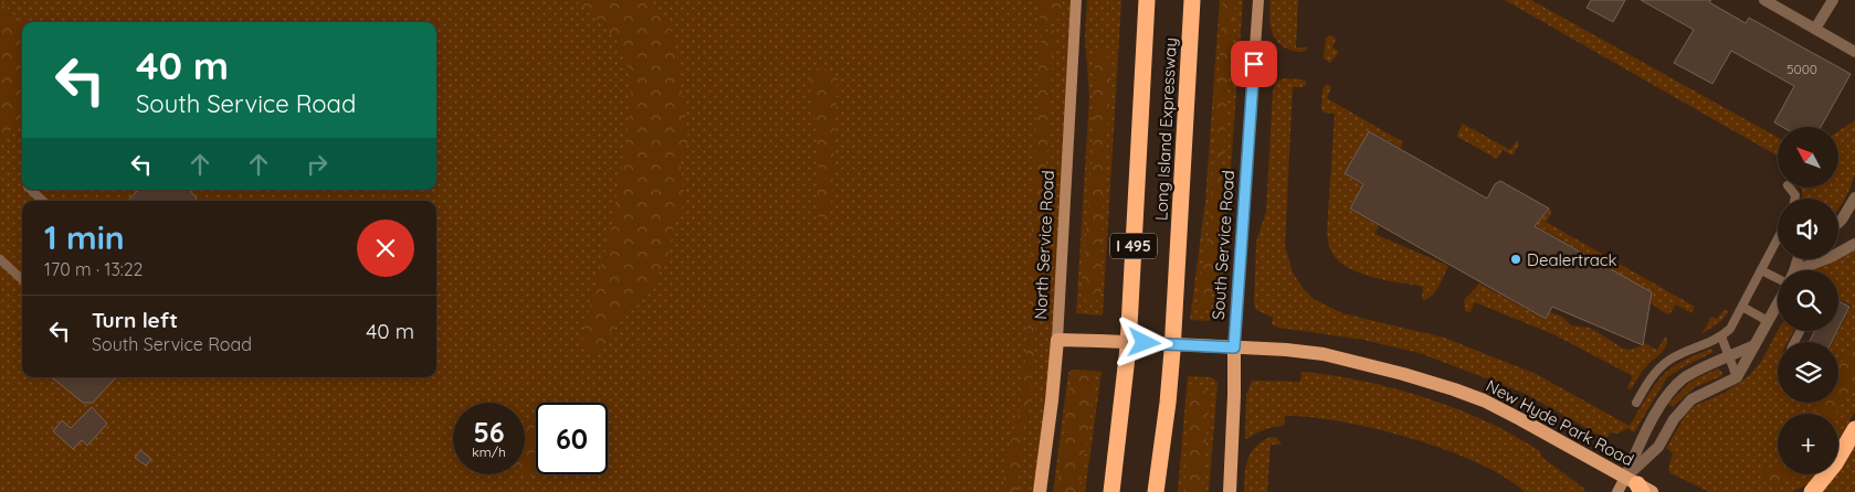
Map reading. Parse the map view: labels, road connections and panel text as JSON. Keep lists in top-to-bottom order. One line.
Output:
{"streets":{"highway":["Long Island Expressway","I 495"],"main road":["North Service Road","South Service Road","New Hyde Park Road"]},"crossings":[["North Service Road","New Hyde Park Road"],["South Service Road","New Hyde Park Road"]],"places":["Dealertrack"],"house_numbers":["5000"],"north":"top left","page":{"turn":["40 m","South Service Road"],"map_buttons":"+","heading":["1 min","170 m · 13:22"],"list":[{"name":"Turn left","note":"South Service Road","value":"40 m"}],"speed":"56 km/h","limit":"60"}}
